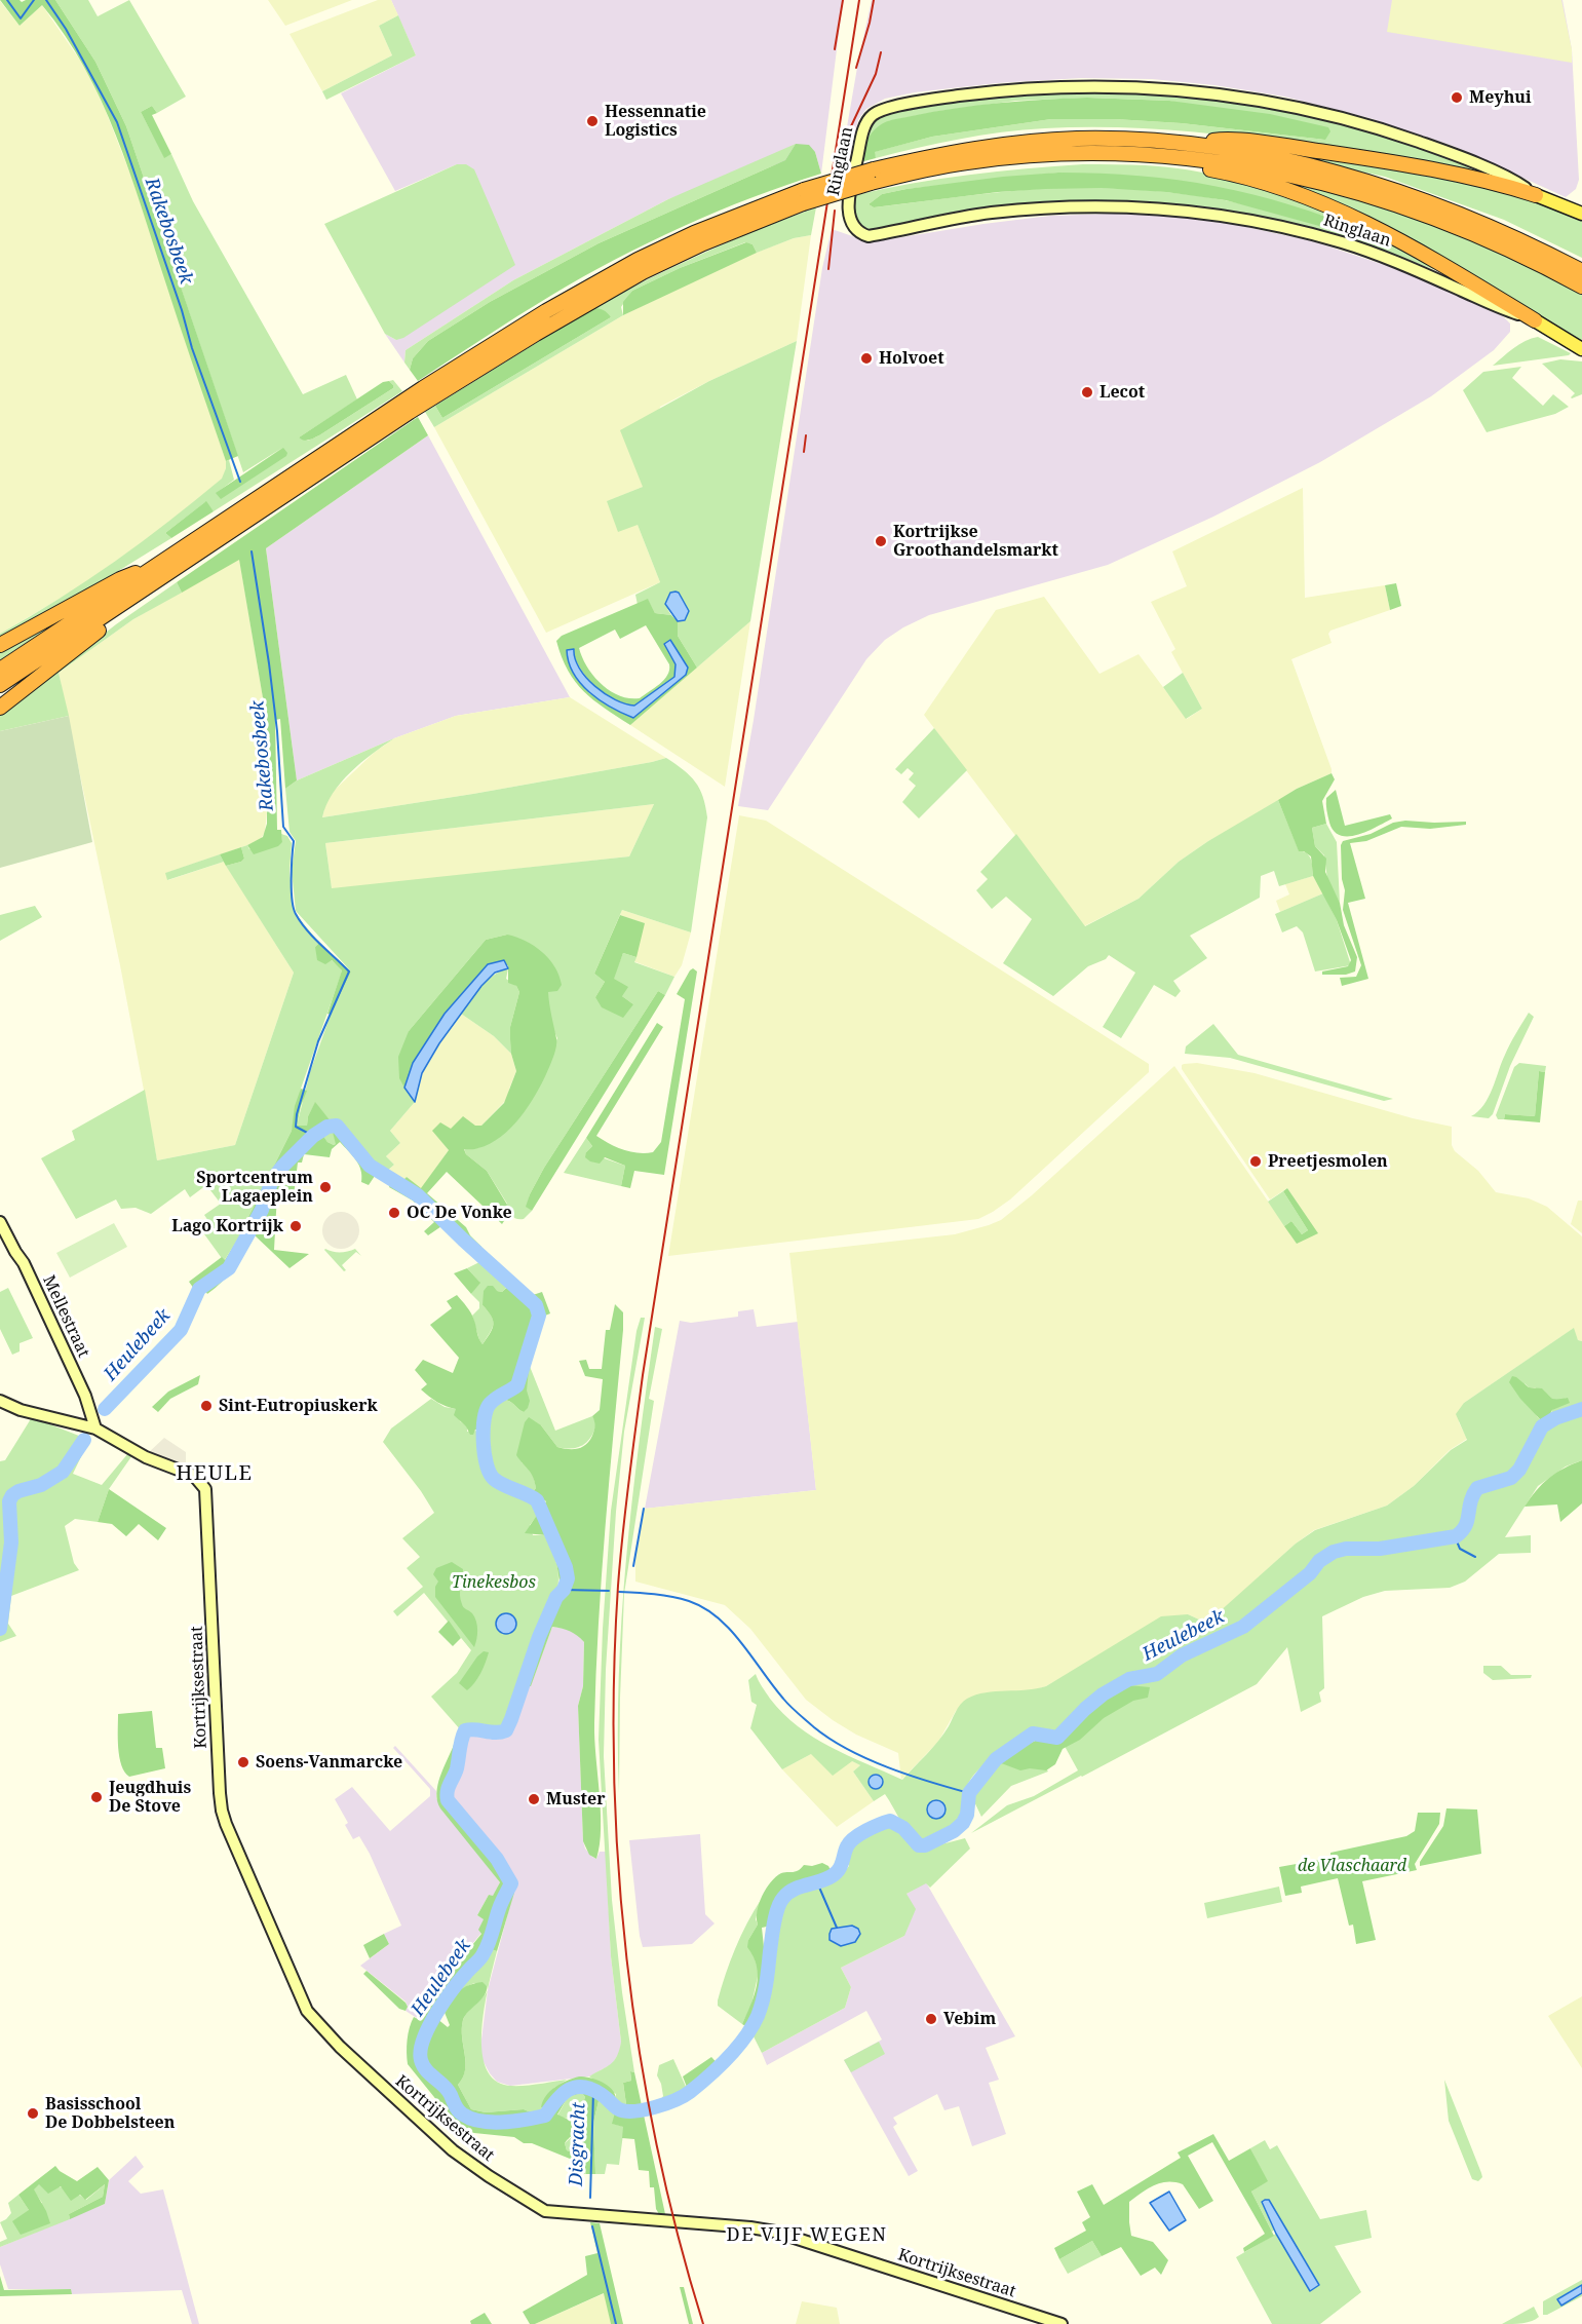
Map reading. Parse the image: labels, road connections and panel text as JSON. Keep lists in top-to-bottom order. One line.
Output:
{"streets":{"main road":["Ringlaan"],"street":["Mellestraat","Kortrijksestraat"]},"crossings":[["Mellestraat","Kortrijksestraat"]],"districts":["HEULE","DE VIJF WEGEN"],"water":["Rakebosbeek","Heulebeek","Disgracht"],"parks":["Tinekesbos","de Vlaschaard"],"places":["Meyhui","Hessennatie Logistics","Holvoet","Lecot","Kortrijkse Groothandelsmarkt","Preetjesmolen","Sportcentrum Lagaeplein","OC De Vonke","Lago Kortrijk","Sint-Eutropiuskerk","Soens-Vanmarcke","Jeugdhuis De Stove","Muster","Vebim","Basisschool De Dobbelsteen"]}
